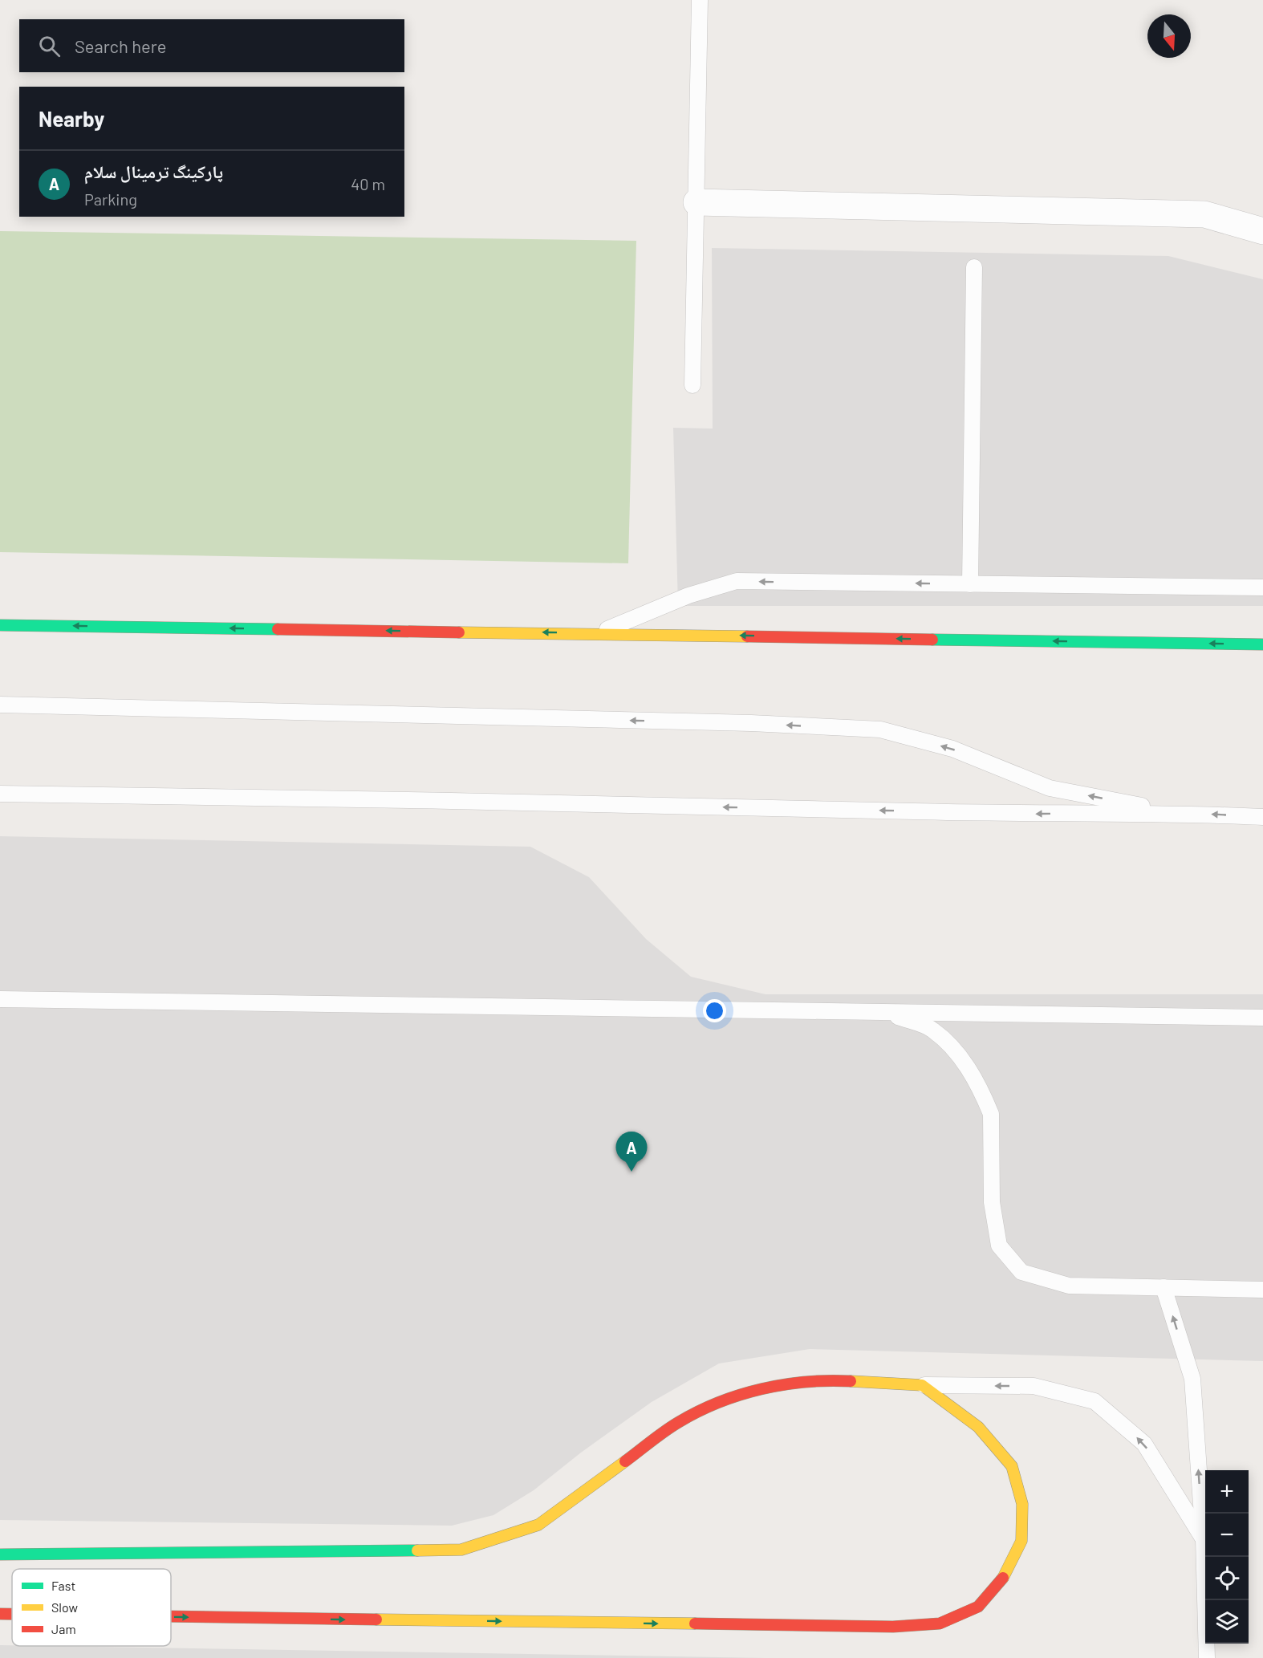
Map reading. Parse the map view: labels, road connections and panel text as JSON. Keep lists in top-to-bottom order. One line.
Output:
{"legend":["Fast","Slow","Jam"],"north":"bottom","page":{"search":"Search here","heading":"Nearby","list":[{"mark":"A","name":"پارکینگ ترمینال سلام","note":"Parking","value":"40 m"}],"pins":"A","map_buttons":["+","−"]}}
